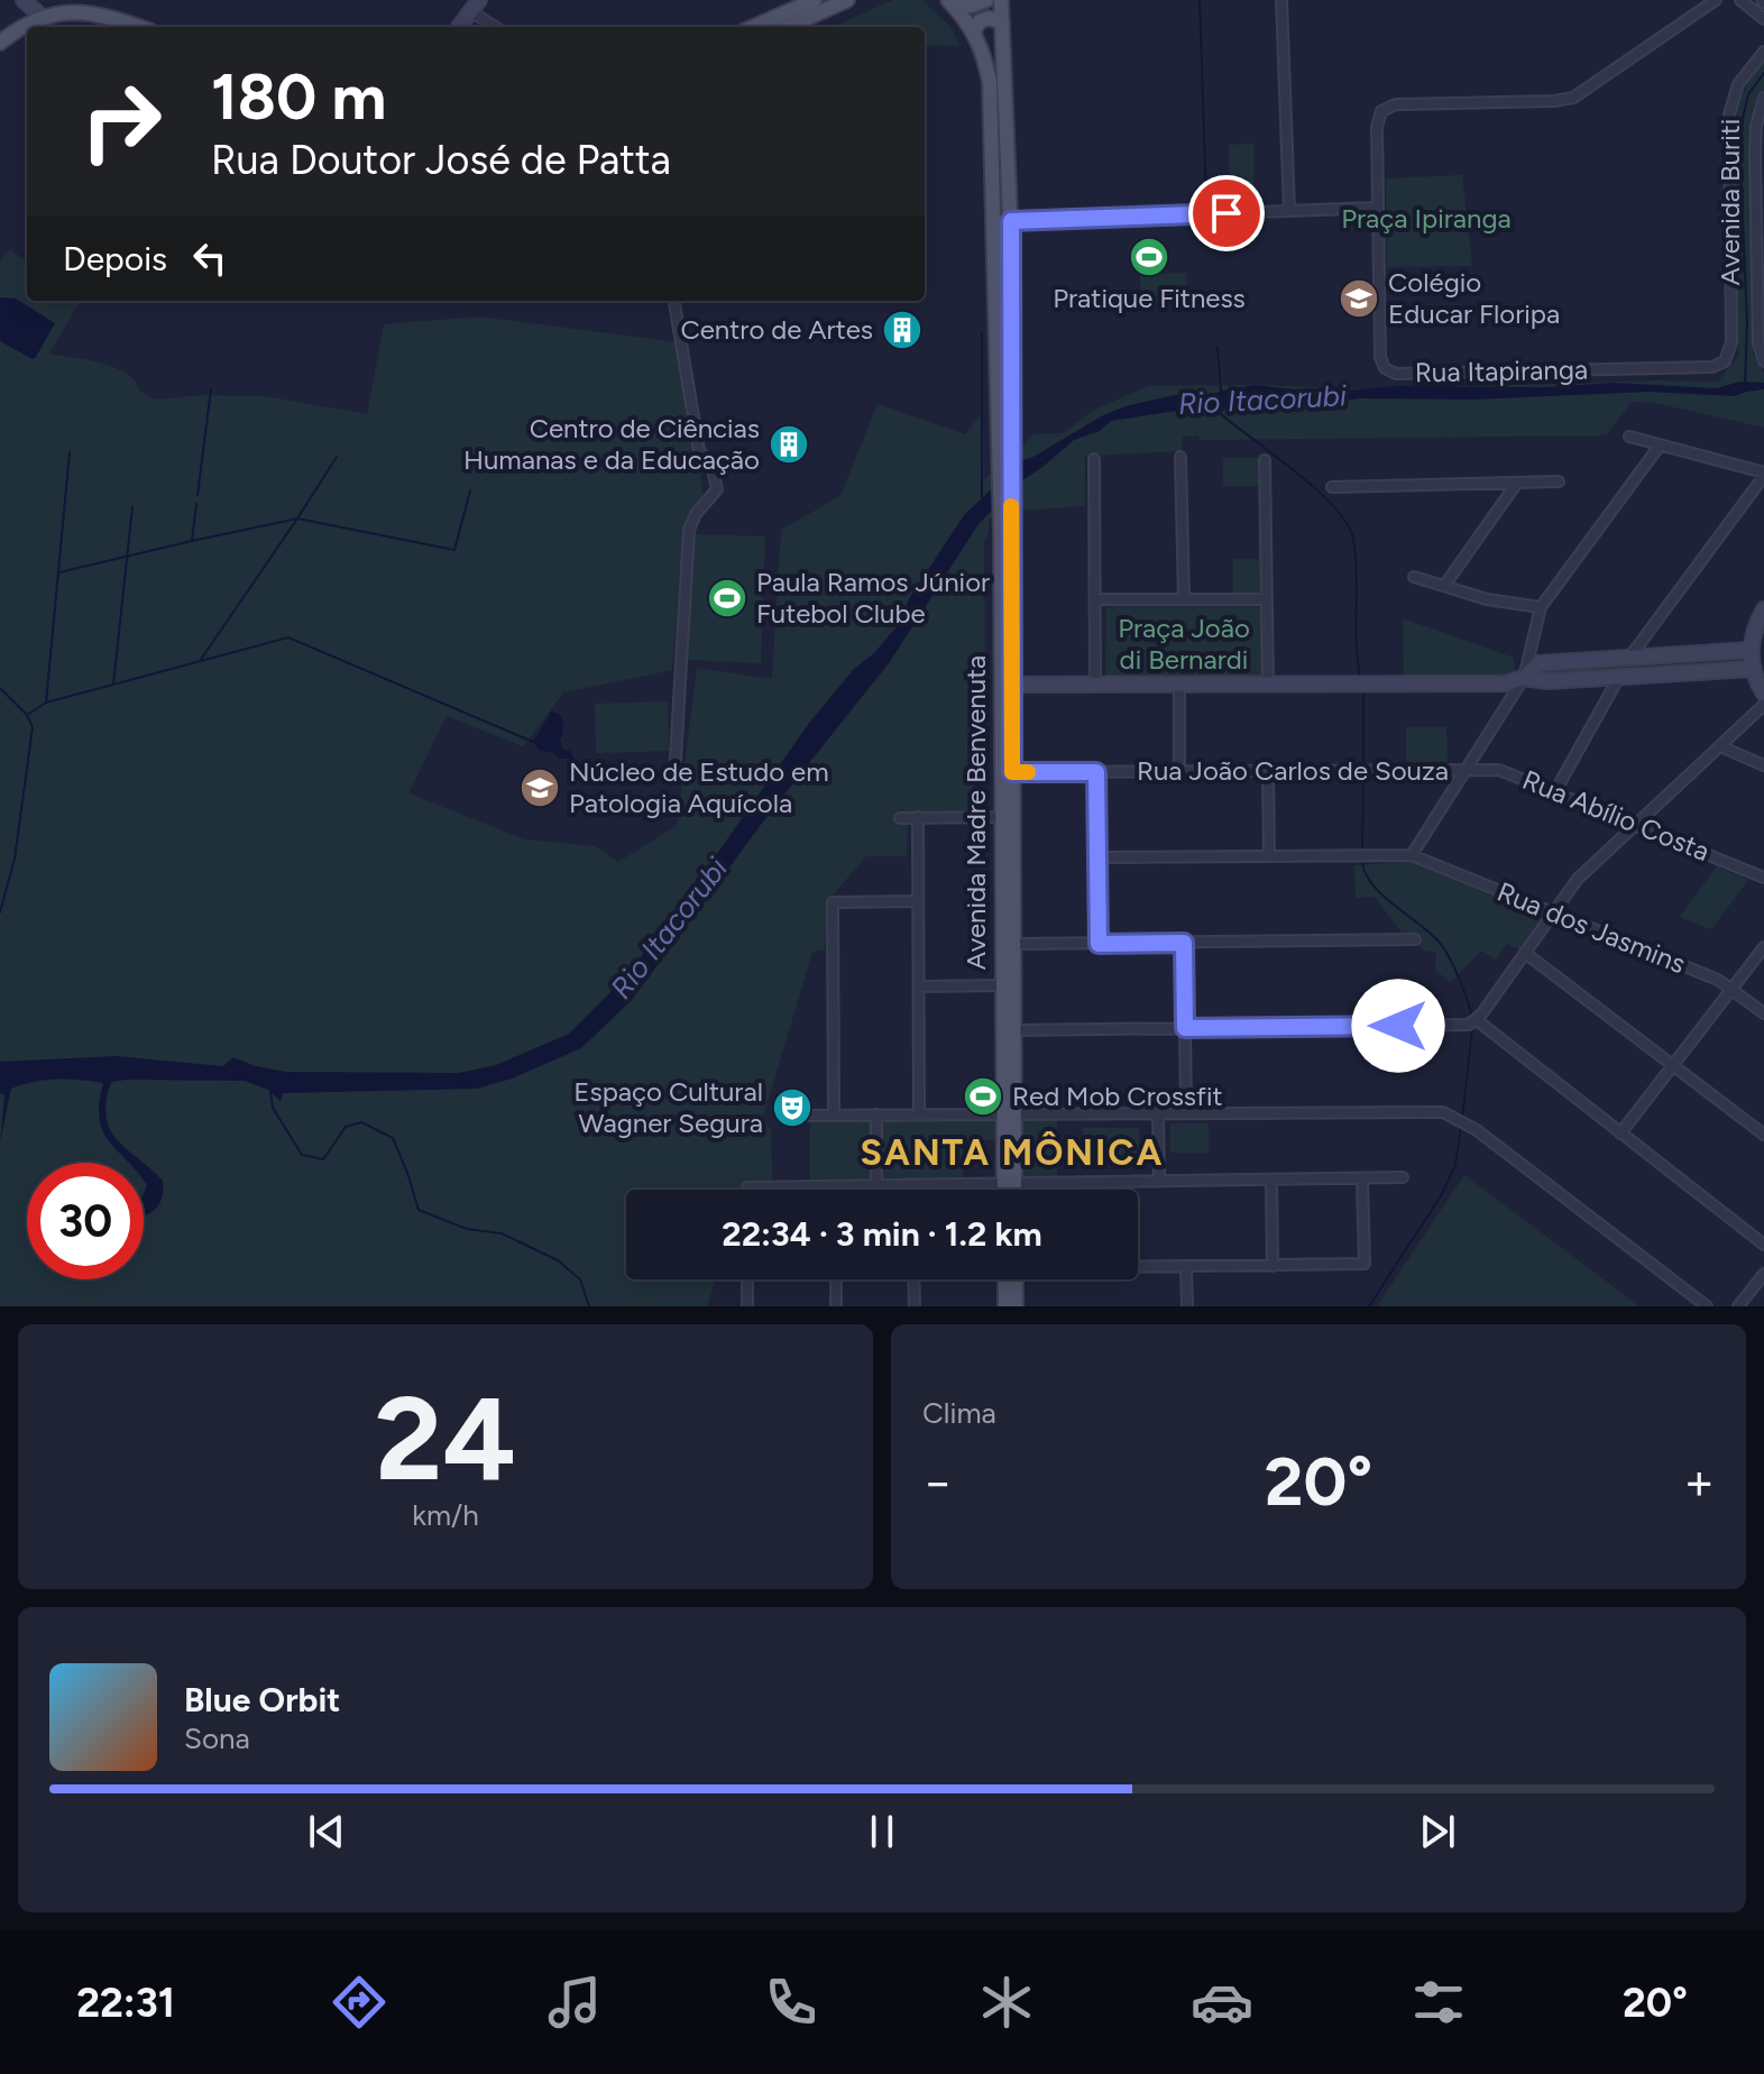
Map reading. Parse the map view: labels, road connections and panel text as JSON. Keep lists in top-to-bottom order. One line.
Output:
{"streets":{"main road":["Avenida Madre Benvenuta"],"street":["Avenida Buriti","Rua Itapiranga","Rua João Carlos de Souza","Rua Abílio Costa","Rua dos Jasmins"]},"crossings":[["Avenida Buriti","Rua Itapiranga"],["Rua João Carlos de Souza","Avenida Madre Benvenuta"],["Rua João Carlos de Souza","Rua Abílio Costa"]],"districts":["SANTA MÔNICA"],"water":["Rio Itacorubi"],"parks":["Praça Ipiranga","Praça João di Bernardi"],"places":{"sports":["Pratique Fitness","Paula Ramos Júnior Futebol Clube","Red Mob Crossfit"],"school or university":["Colégio Educar Floripa","Núcleo de Estudo em Patologia Aquícola"],"building":["Centro de Artes","Centro de Ciências Humanas e da Educação"],"theatre":["Espaço Cultural Wagner Segura"]},"page":{"turn":["180 m","Rua Doutor José de Patta"],"then":"Depois","limit":"30","trip":"22:34 · 3 min · 1.2 km","tile":[["24","km/h"],"Clima"],"heat":["−","20°","+"],"song":["Blue Orbit","Sona"],"tabs":["22:31","20°"]}}
